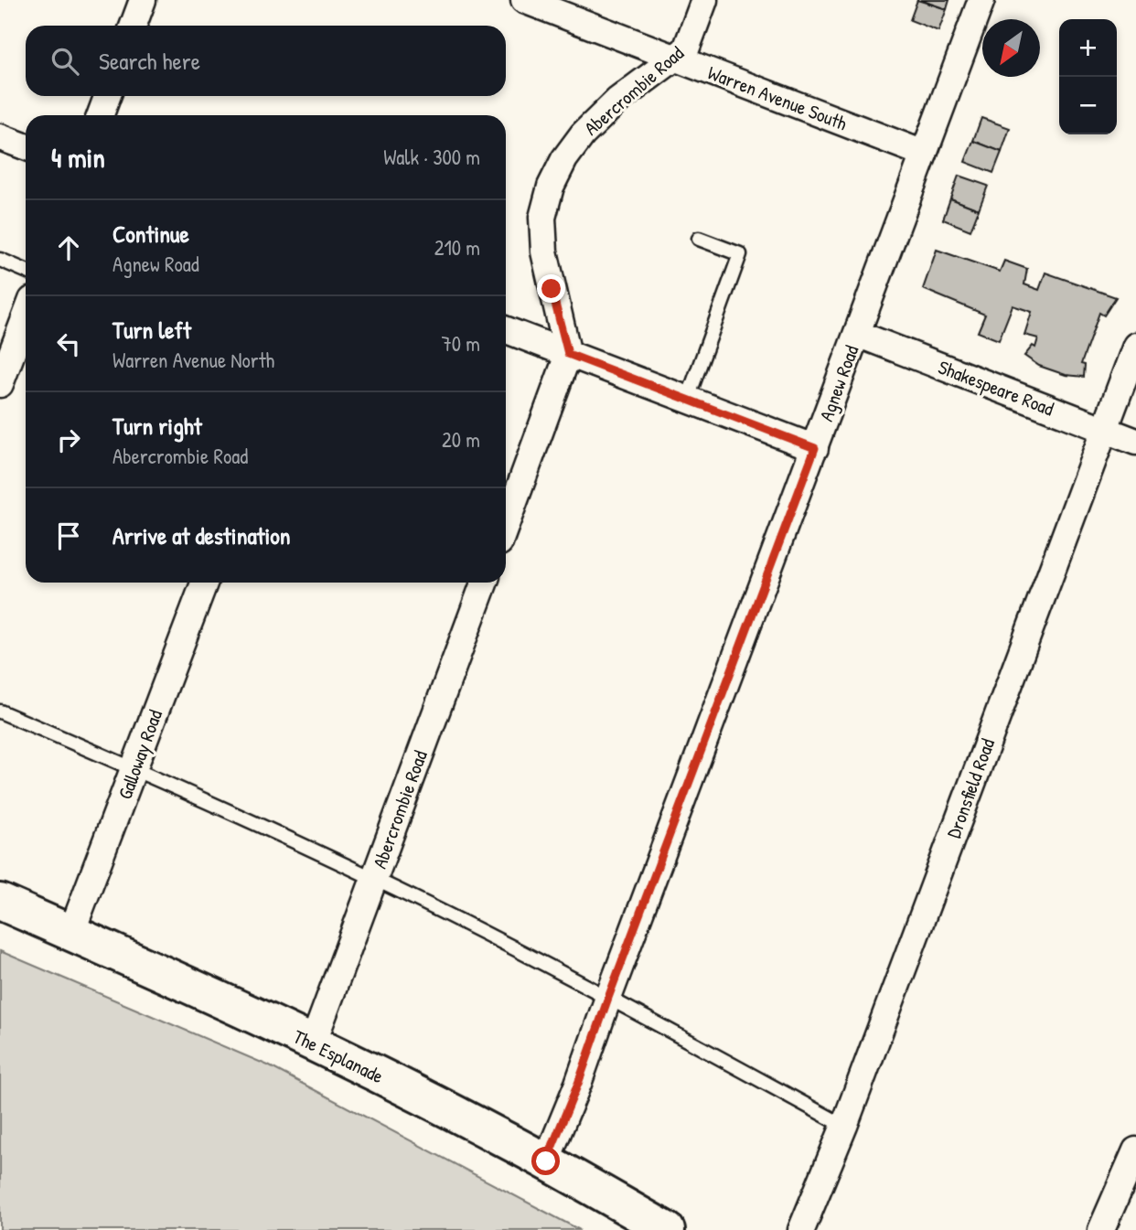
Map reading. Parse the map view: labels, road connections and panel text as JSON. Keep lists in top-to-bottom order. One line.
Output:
{"streets":{"street":["Abercrombie Road","Warren Avenue South","Agnew Road","Shakespeare Road","Galloway Road","Dronsfield Road","The Esplanade"]},"crossings":[["Abercrombie Road","Warren Avenue South"],["Abercrombie Road","The Esplanade"],["Warren Avenue South","Agnew Road"],["Agnew Road","Shakespeare Road"],["Agnew Road","The Esplanade"],["Shakespeare Road","Dronsfield Road"],["Galloway Road","The Esplanade"]],"north":"bottom left","page":{"map_buttons":["+","−"],"search":"Search here","heading":["4 min","Walk · 300 m"],"list":[["Continue","Agnew Road","210 m"],["Turn left","Warren Avenue North","70 m"],["Turn right","Abercrombie Road","20 m"],"Arrive at destination"]}}
